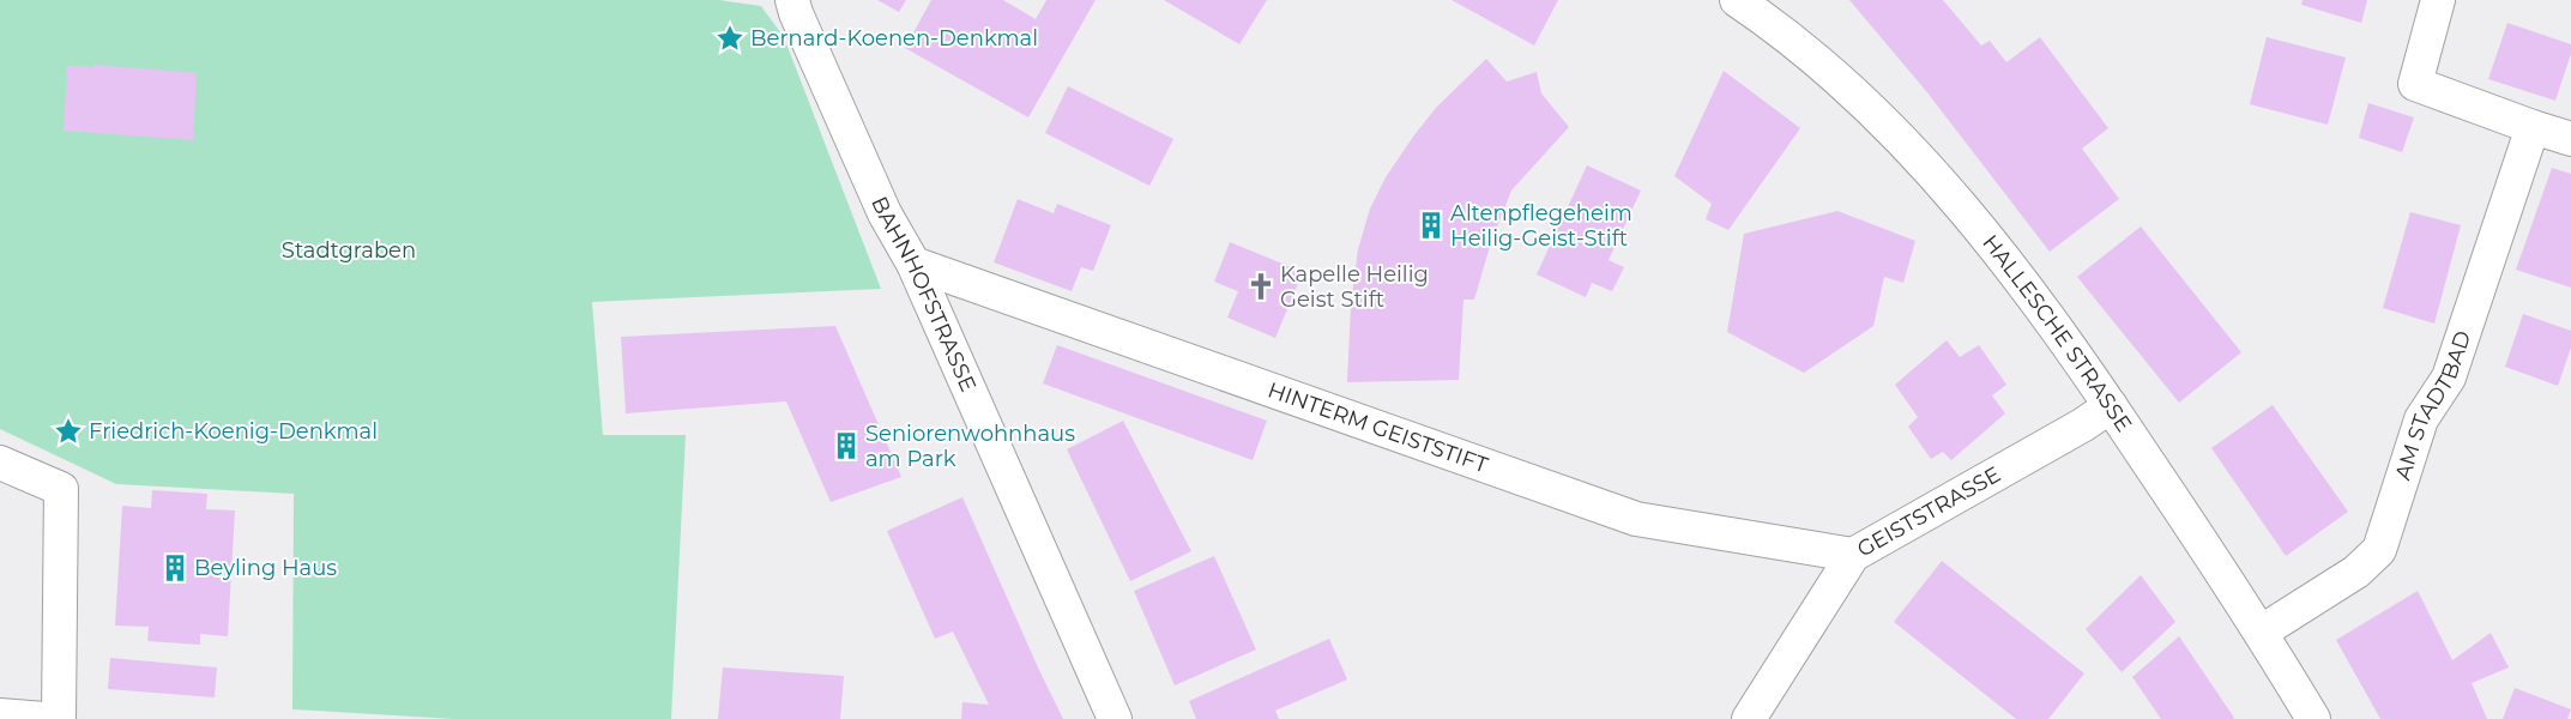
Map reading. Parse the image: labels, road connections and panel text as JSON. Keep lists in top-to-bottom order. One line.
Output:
{"streets":{"street":["BAHNHOFSTRASSE","HALLESCHE STRASSE","AM STADTBAD","HINTERM GEISTSTIFT","GEISTSTRASSE"]},"crossings":[["BAHNHOFSTRASSE","HINTERM GEISTSTIFT"],["HALLESCHE STRASSE","AM STADTBAD"],["HALLESCHE STRASSE","GEISTSTRASSE"],["HINTERM GEISTSTIFT","GEISTSTRASSE"]],"parks":["Stadtgraben"],"places":{"place":["Bernard-Koenen-Denkmal","Friedrich-Koenig-Denkmal"],"building":["Altenpflegeheim Heilig-Geist-Stift","Seniorenwohnhaus am Park","Beyling Haus"],"church":["Kapelle Heilig Geist Stift"]}}
